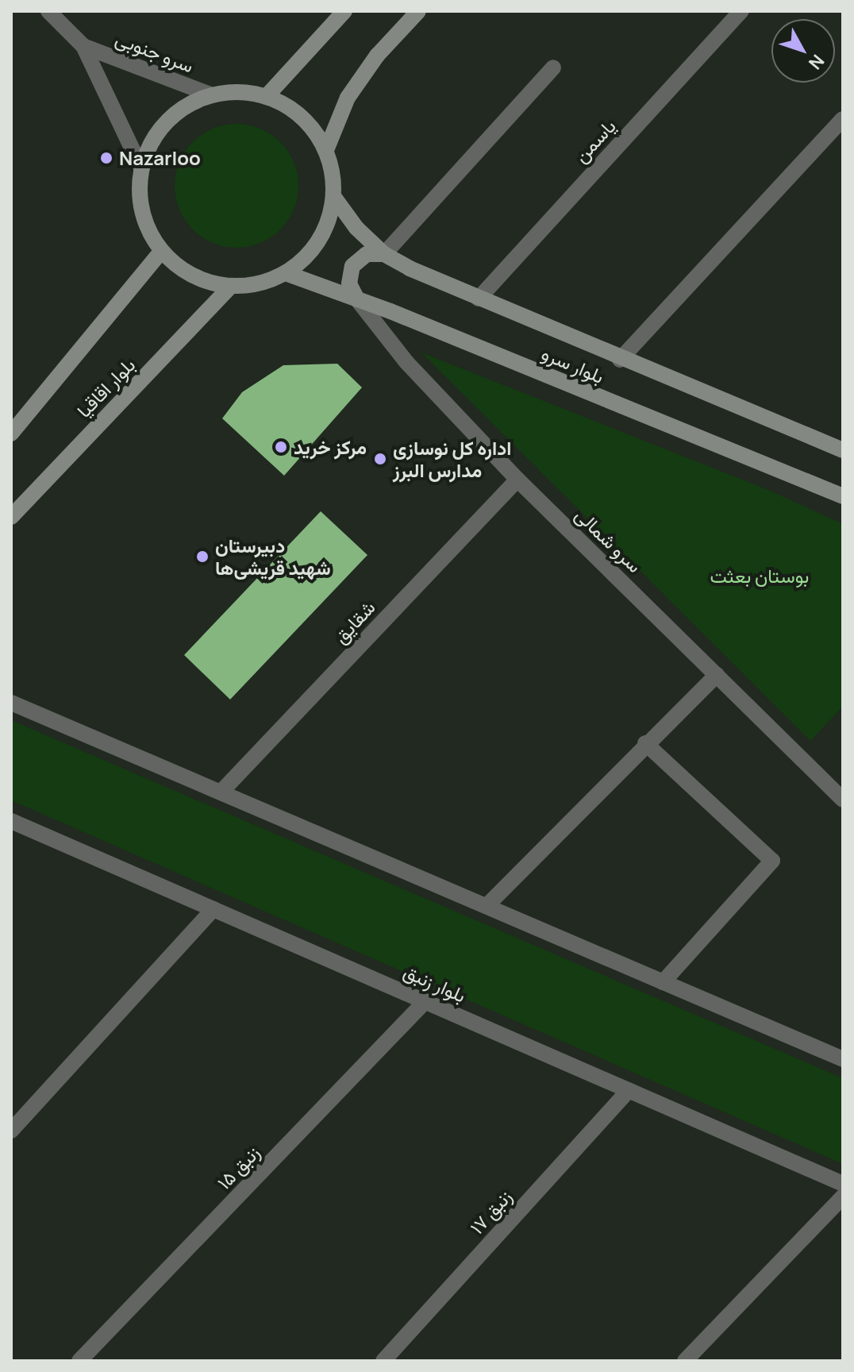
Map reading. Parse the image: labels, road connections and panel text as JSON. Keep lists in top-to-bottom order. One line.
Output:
{"streets":{"main road":["بلوار سرو","بلوار اقاقیا"],"street":["سرو جنوبی","یاسمن","سرو شمالی","شقایق","بلوار زنبق","زنبق ۱۵","زنبق ۱۷"]},"crossings":[["سرو جنوبی","بلوار سرو"],["سرو جنوبی","بلوار اقاقیا"],["یاسمن","بلوار سرو"],["بلوار سرو","بلوار اقاقیا"],["بلوار سرو","سرو شمالی"],["سرو شمالی","شقایق"],["بلوار زنبق","زنبق ۱۵"],["بلوار زنبق","زنبق ۱۷"]],"parks":["بوستان بعثت"],"places":["Nazarloo","مرکز خرید","اداره کل نوسازی مدارس البرز","دبیرستان شهید قریشی‌ها"],"north":"bottom right"}
